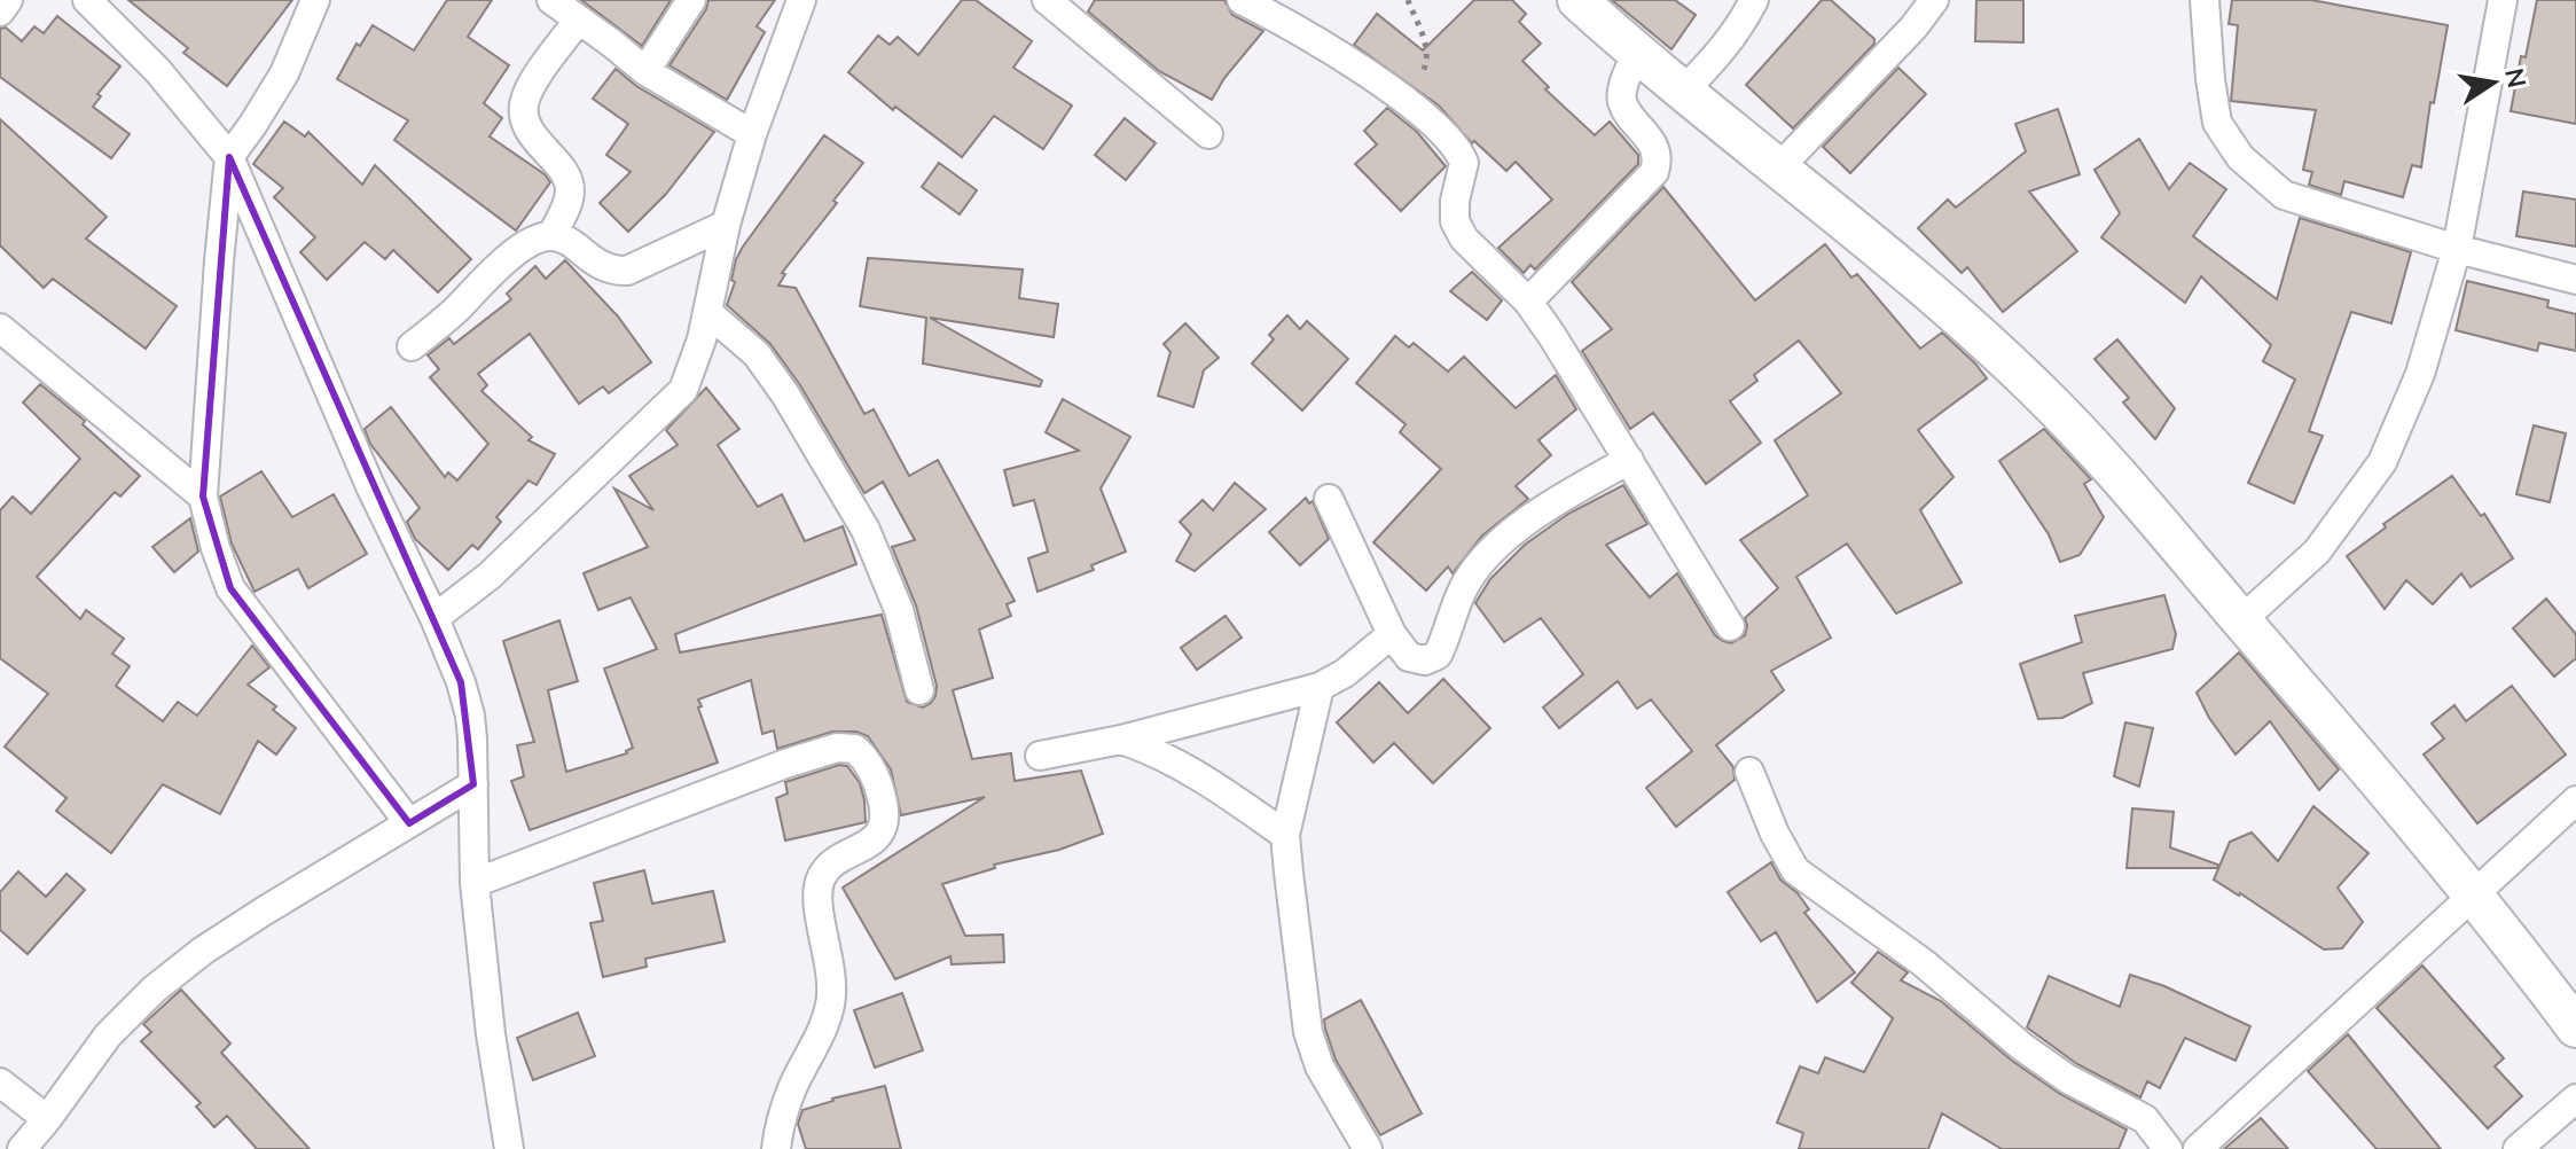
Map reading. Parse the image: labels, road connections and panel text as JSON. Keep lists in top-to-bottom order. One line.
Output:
{"north":"right"}
